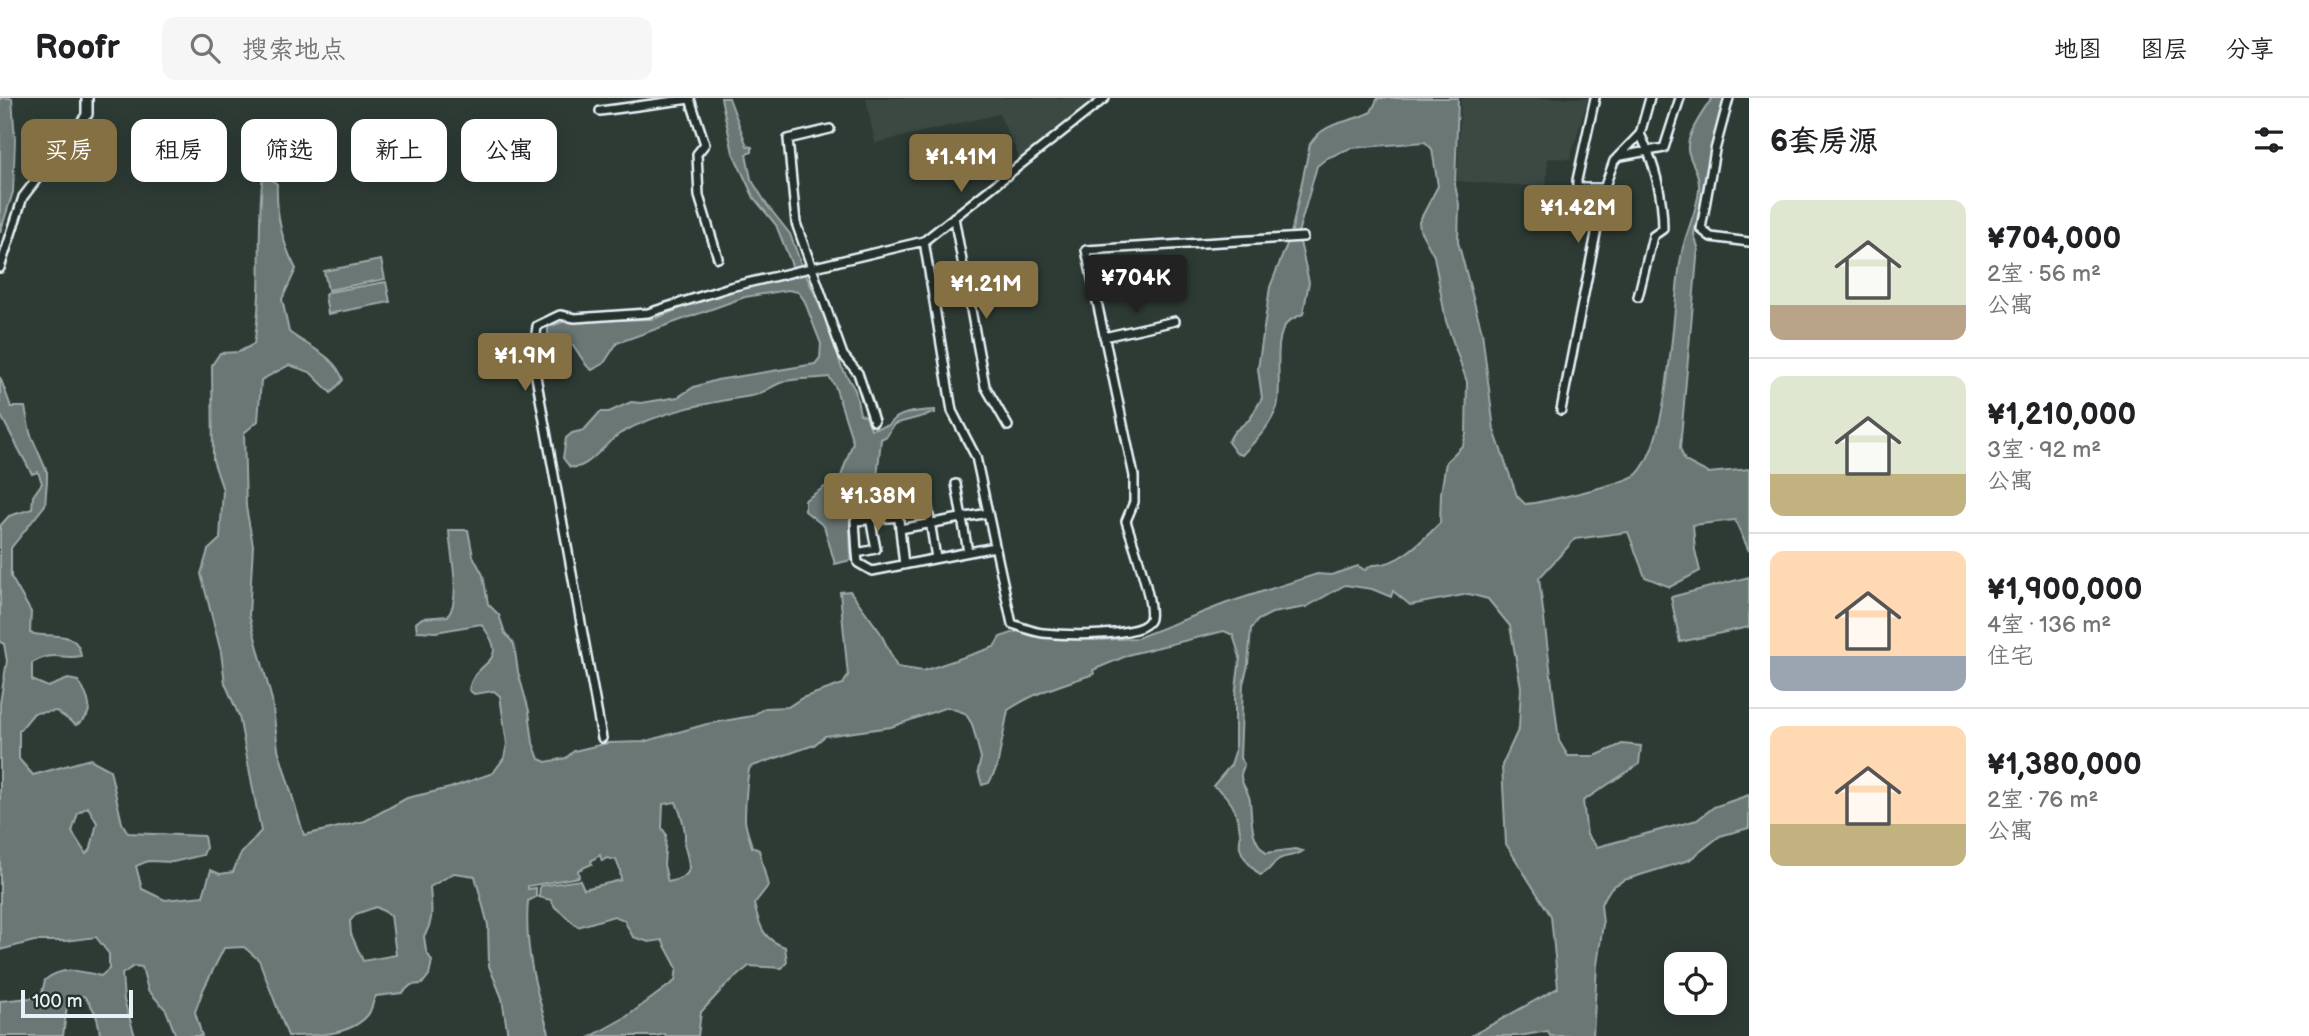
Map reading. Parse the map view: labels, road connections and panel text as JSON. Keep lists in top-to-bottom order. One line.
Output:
{"scale_bar":"100 m","page":{"header":"Roofr","search":"搜索地点","nav":["地图","图层","分享"],"heading":"6套房源","chip":["买房","租房","筛选","新上","公寓"],"price":["¥1.41M","¥1.42M","¥704K","¥1.21M","¥1.9M","¥1.38M"],"list":[{"name":"¥704,000","note":"2室 · 56 m² · 公寓"},{"name":"¥1,210,000","note":"3室 · 92 m² · 公寓"},{"name":"¥1,900,000","note":"4室 · 136 m² · 住宅"},{"name":"¥1,380,000","note":"2室 · 76 m² · 公寓"}],"scale":"100 m"}}
